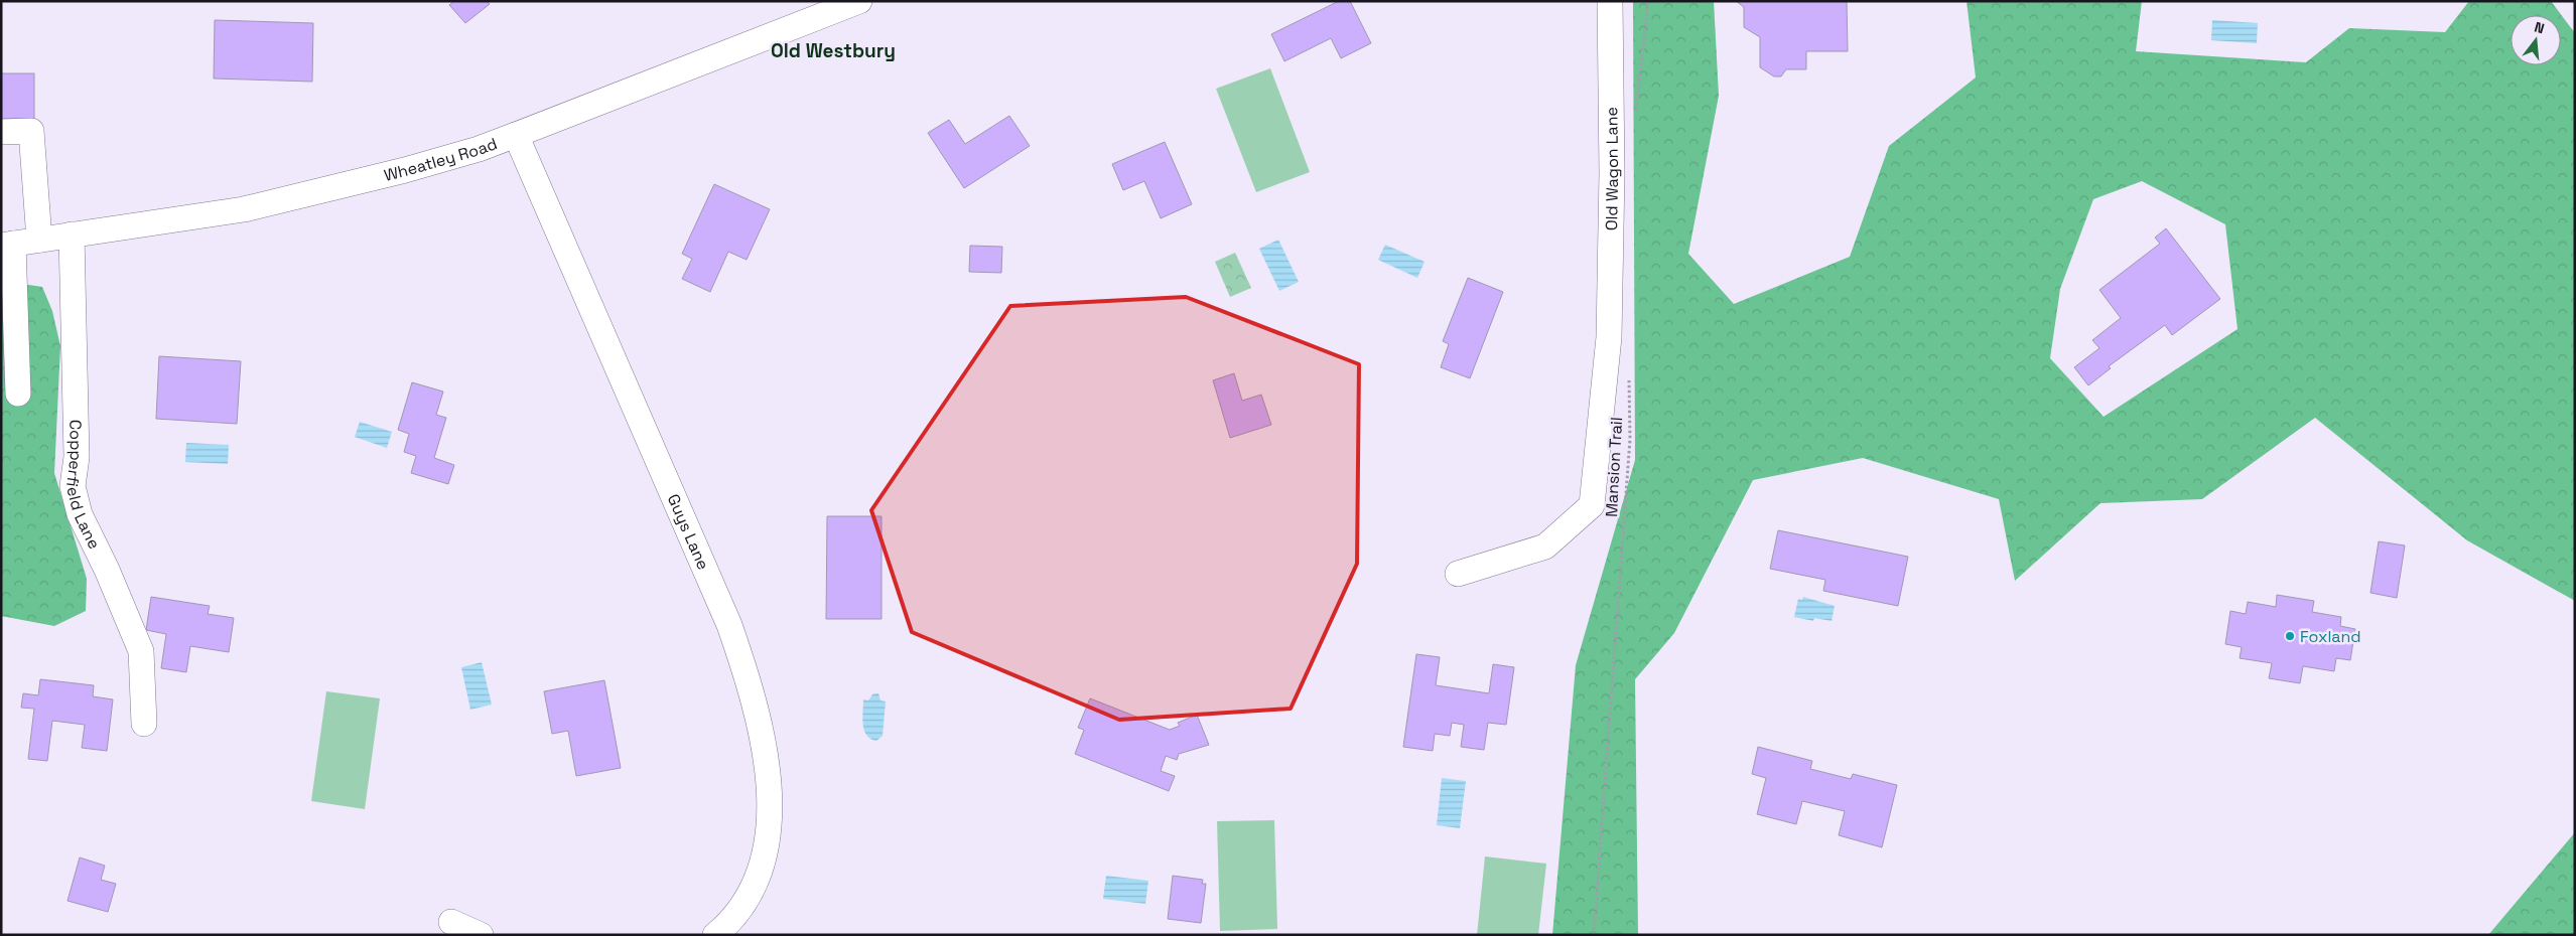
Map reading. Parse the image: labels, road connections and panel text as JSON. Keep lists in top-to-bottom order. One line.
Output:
{"streets":{"street":["Wheatley Road","Old Wagon Lane","Copperfield Lane","Guys Lane"],"path":["Mansion Trail"]},"crossings":[["Wheatley Road","Copperfield Lane"],["Wheatley Road","Guys Lane"]],"districts":["Old Westbury"],"places":["Foxland"],"north":"top"}
